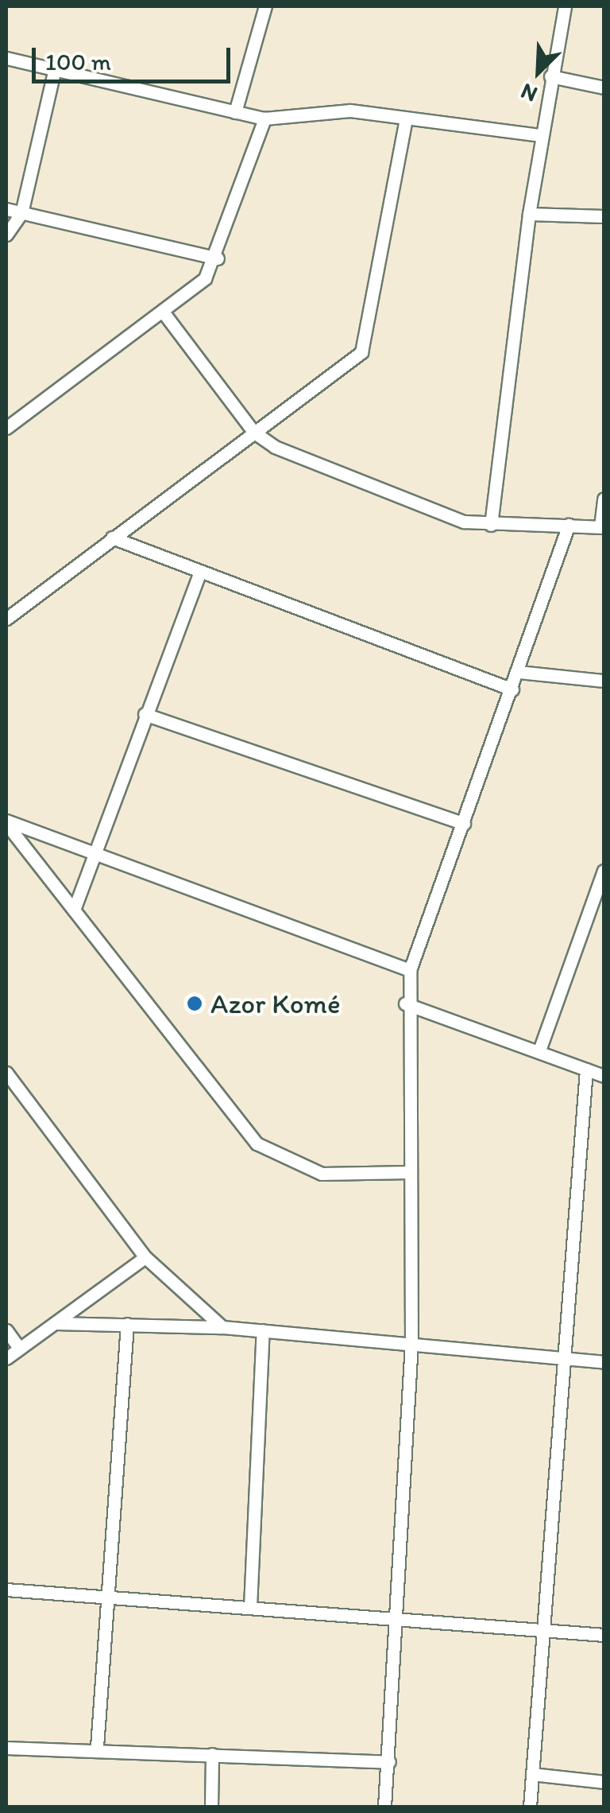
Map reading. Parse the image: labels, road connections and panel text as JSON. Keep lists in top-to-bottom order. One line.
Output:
{"places":["Azor Komé"],"scale_bar":"100 m","north":"bottom left"}
